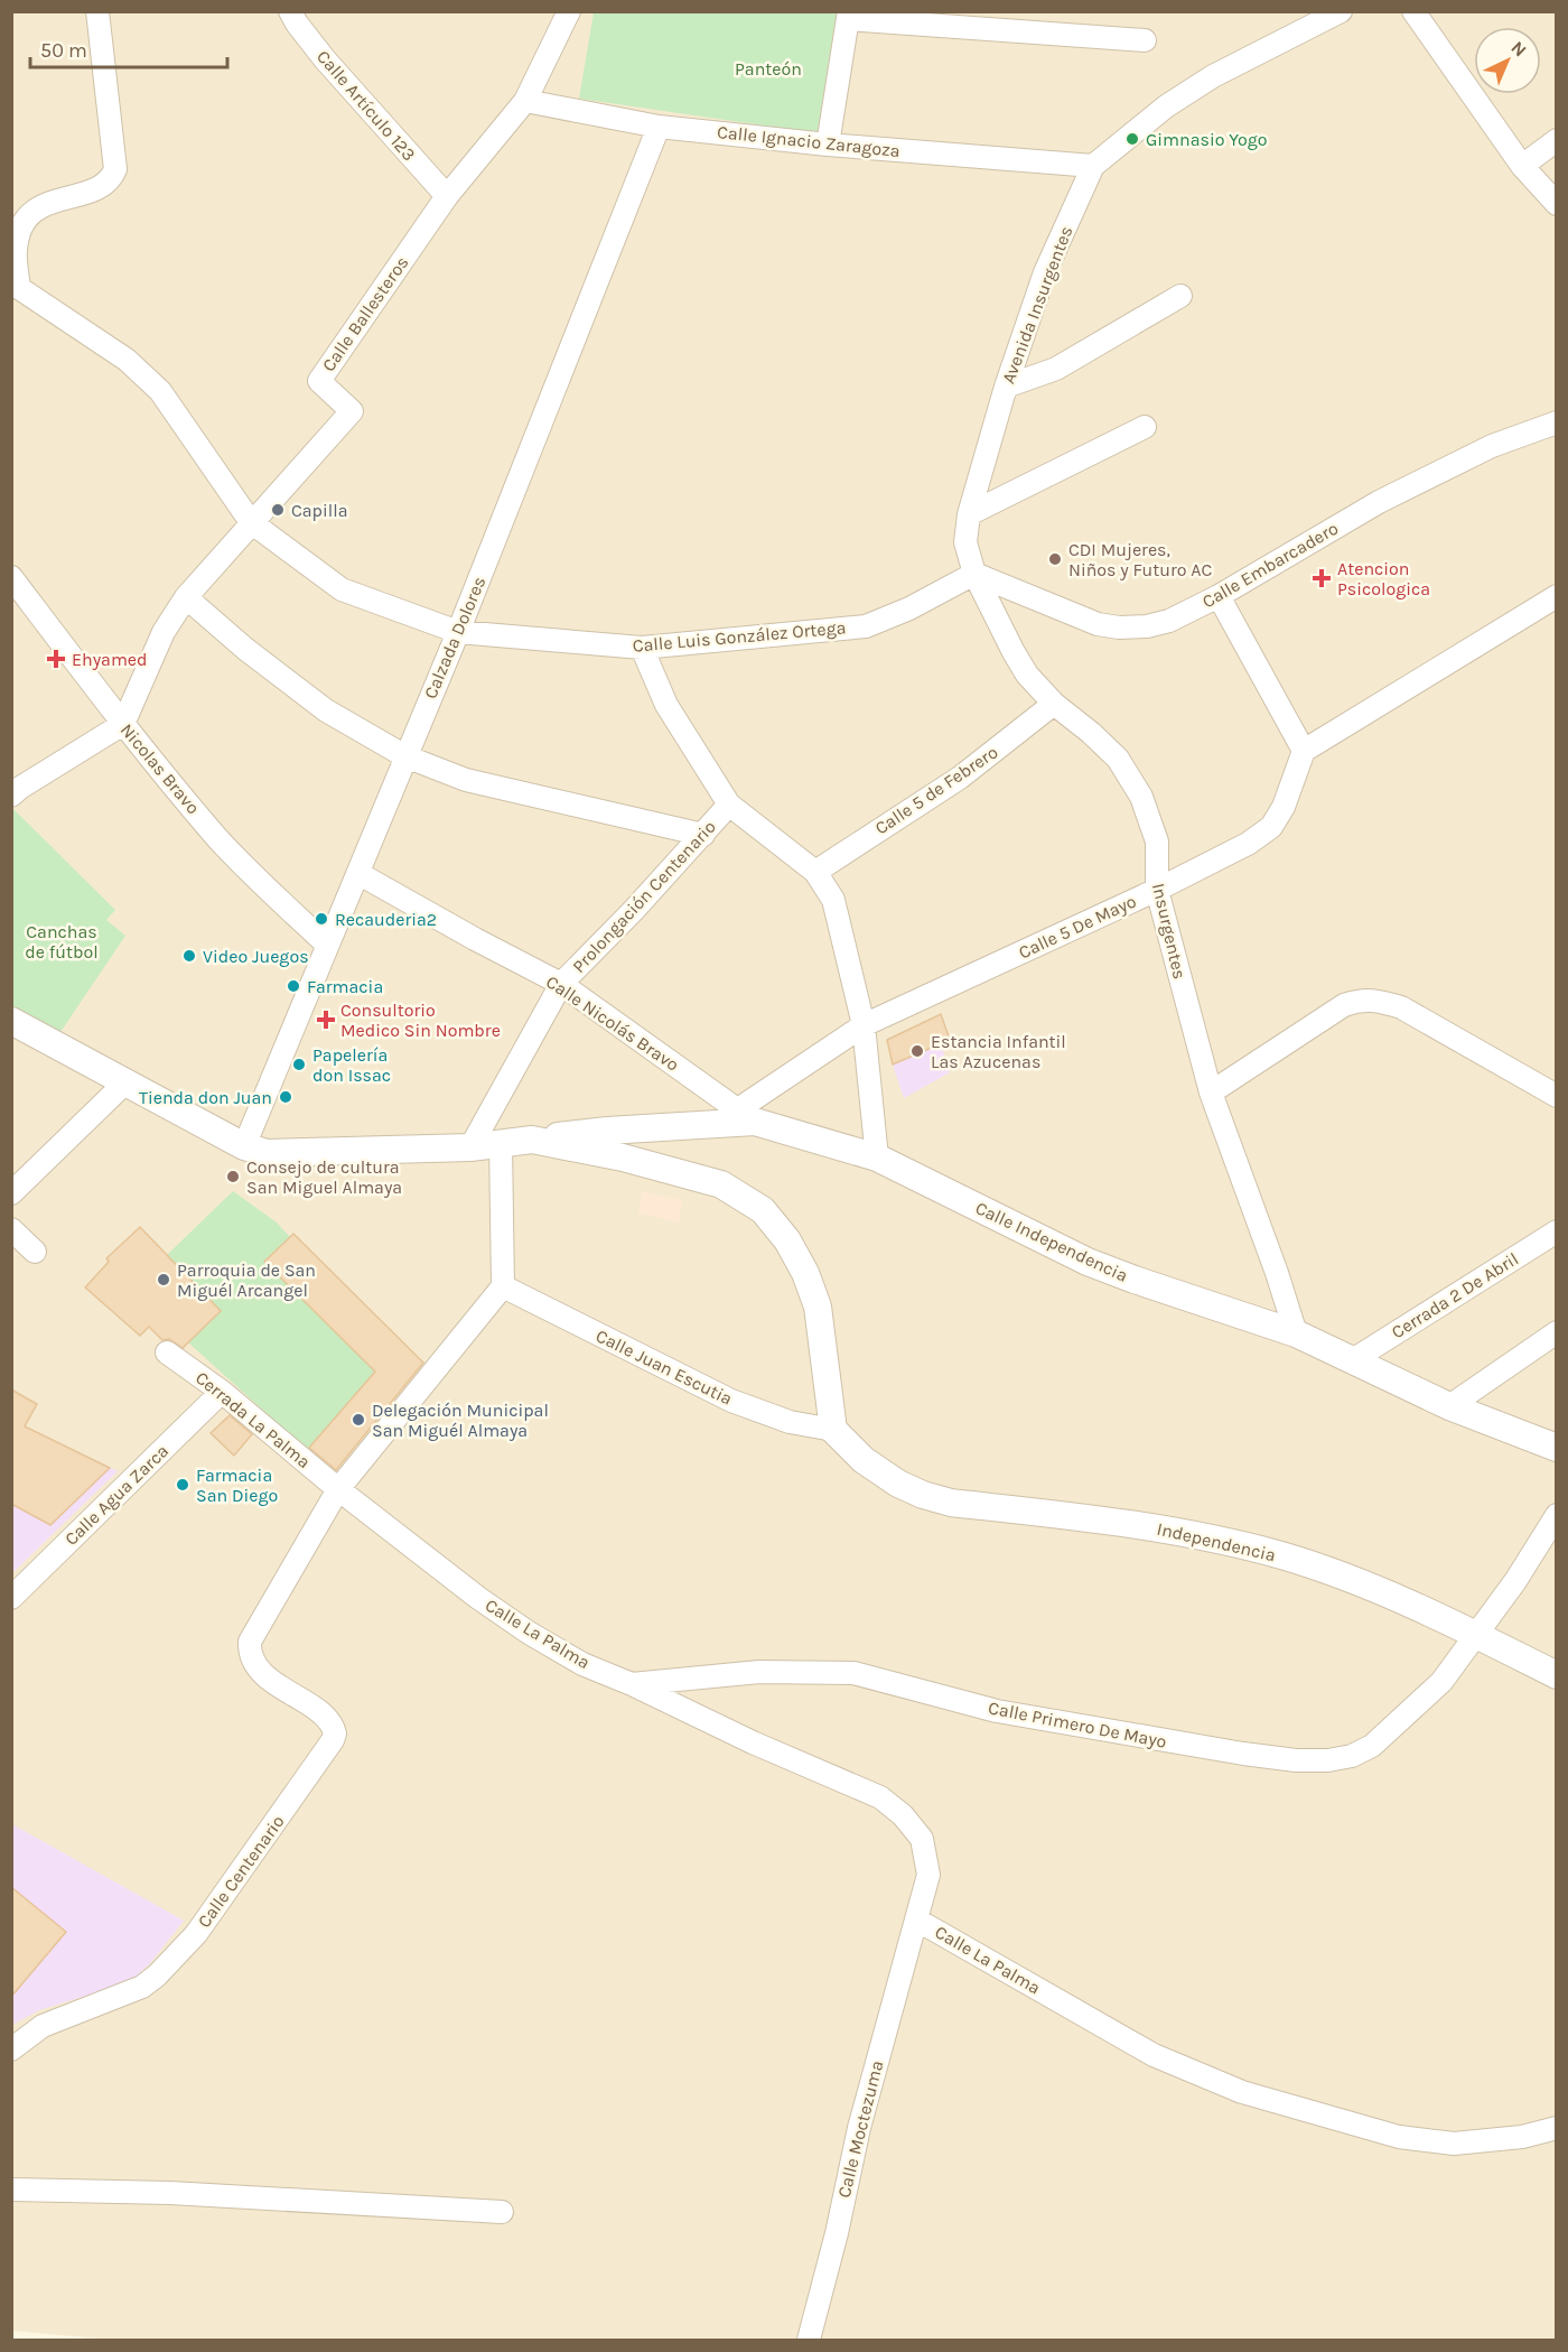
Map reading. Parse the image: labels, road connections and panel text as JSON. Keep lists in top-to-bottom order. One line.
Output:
{"streets":{"street":["Calle Artículo 123","Calle Ignacio Zaragoza","Avenida Insurgentes","Calle Ballesteros","Calle Embarcadero","Calle Luis González Ortega","Calzada Dolores","Nicolas Bravo","Calle 5 de Febrero","Prolongación Centenario","Calle 5 De Mayo","Insurgentes","Calle Nicolás Bravo","Calle Independencia","Cerrada 2 De Abril","Calle Juan Escutia","Cerrada La Palma","Calle Agua Zarca","Independencia","Calle La Palma","Calle Primero De Mayo","Calle Centenario","Calle Moctezuma"]},"crossings":[["Calle Artículo 123","Calle Ballesteros"],["Calle Ignacio Zaragoza","Avenida Insurgentes"],["Calle Ignacio Zaragoza","Calle Ballesteros"],["Calle Ignacio Zaragoza","Calzada Dolores"],["Avenida Insurgentes","Calle Embarcadero"],["Avenida Insurgentes","Calle Luis González Ortega"],["Avenida Insurgentes","Insurgentes"],["Calle Ballesteros","Calle Luis González Ortega"],["Calle Ballesteros","Nicolas Bravo"],["Calle Embarcadero","Calle Luis González Ortega"],["Calle Embarcadero","Insurgentes"],["Calle Luis González Ortega","Calzada Dolores"],["Calle Luis González Ortega","Prolongación Centenario"],["Calle Luis González Ortega","Insurgentes"],["Calzada Dolores","Nicolas Bravo"],["Calzada Dolores","Calle Nicolás Bravo"],["Calzada Dolores","Calle Independencia"],["Calle 5 de Febrero","Insurgentes"],["Prolongación Centenario","Calle Nicolás Bravo"],["Prolongación Centenario","Calle Independencia"],["Calle 5 De Mayo","Insurgentes"],["Calle 5 De Mayo","Calle Nicolás Bravo"],["Calle 5 De Mayo","Calle Independencia"],["Insurgentes","Calle Independencia"],["Calle Nicolás Bravo","Calle Independencia"],["Calle Independencia","Cerrada 2 De Abril"],["Calle Independencia","Calle Juan Escutia"],["Calle Independencia","Independencia"],["Calle Juan Escutia","Independencia"],["Cerrada La Palma","Calle Agua Zarca"],["Cerrada La Palma","Calle La Palma"],["Cerrada La Palma","Calle Centenario"],["Independencia","Calle Primero De Mayo"],["Calle La Palma","Calle Primero De Mayo"],["Calle La Palma","Calle Centenario"],["Calle La Palma","Calle Moctezuma"]],"parks":["Panteón","Canchas de fútbol"],"places":{"other":["Gimnasio Yogo","Capilla","CDI Mujeres, Niños y Futuro AC","Recauderia2","Video Juegos","Farmacia","Estancia Infantil Las Azucenas","Papelería don Issac","Tienda don Juan","Consejo de cultura San Miguel Almaya","Parroquia de San Miguél Arcangel","Delegación Municipal San Miguél Almaya","Farmacia San Diego"],"health":["Atencion Psicologica","Ehyamed","Consultorio Medico Sin Nombre"]},"scale_bar":"50 m","north":"top right"}
